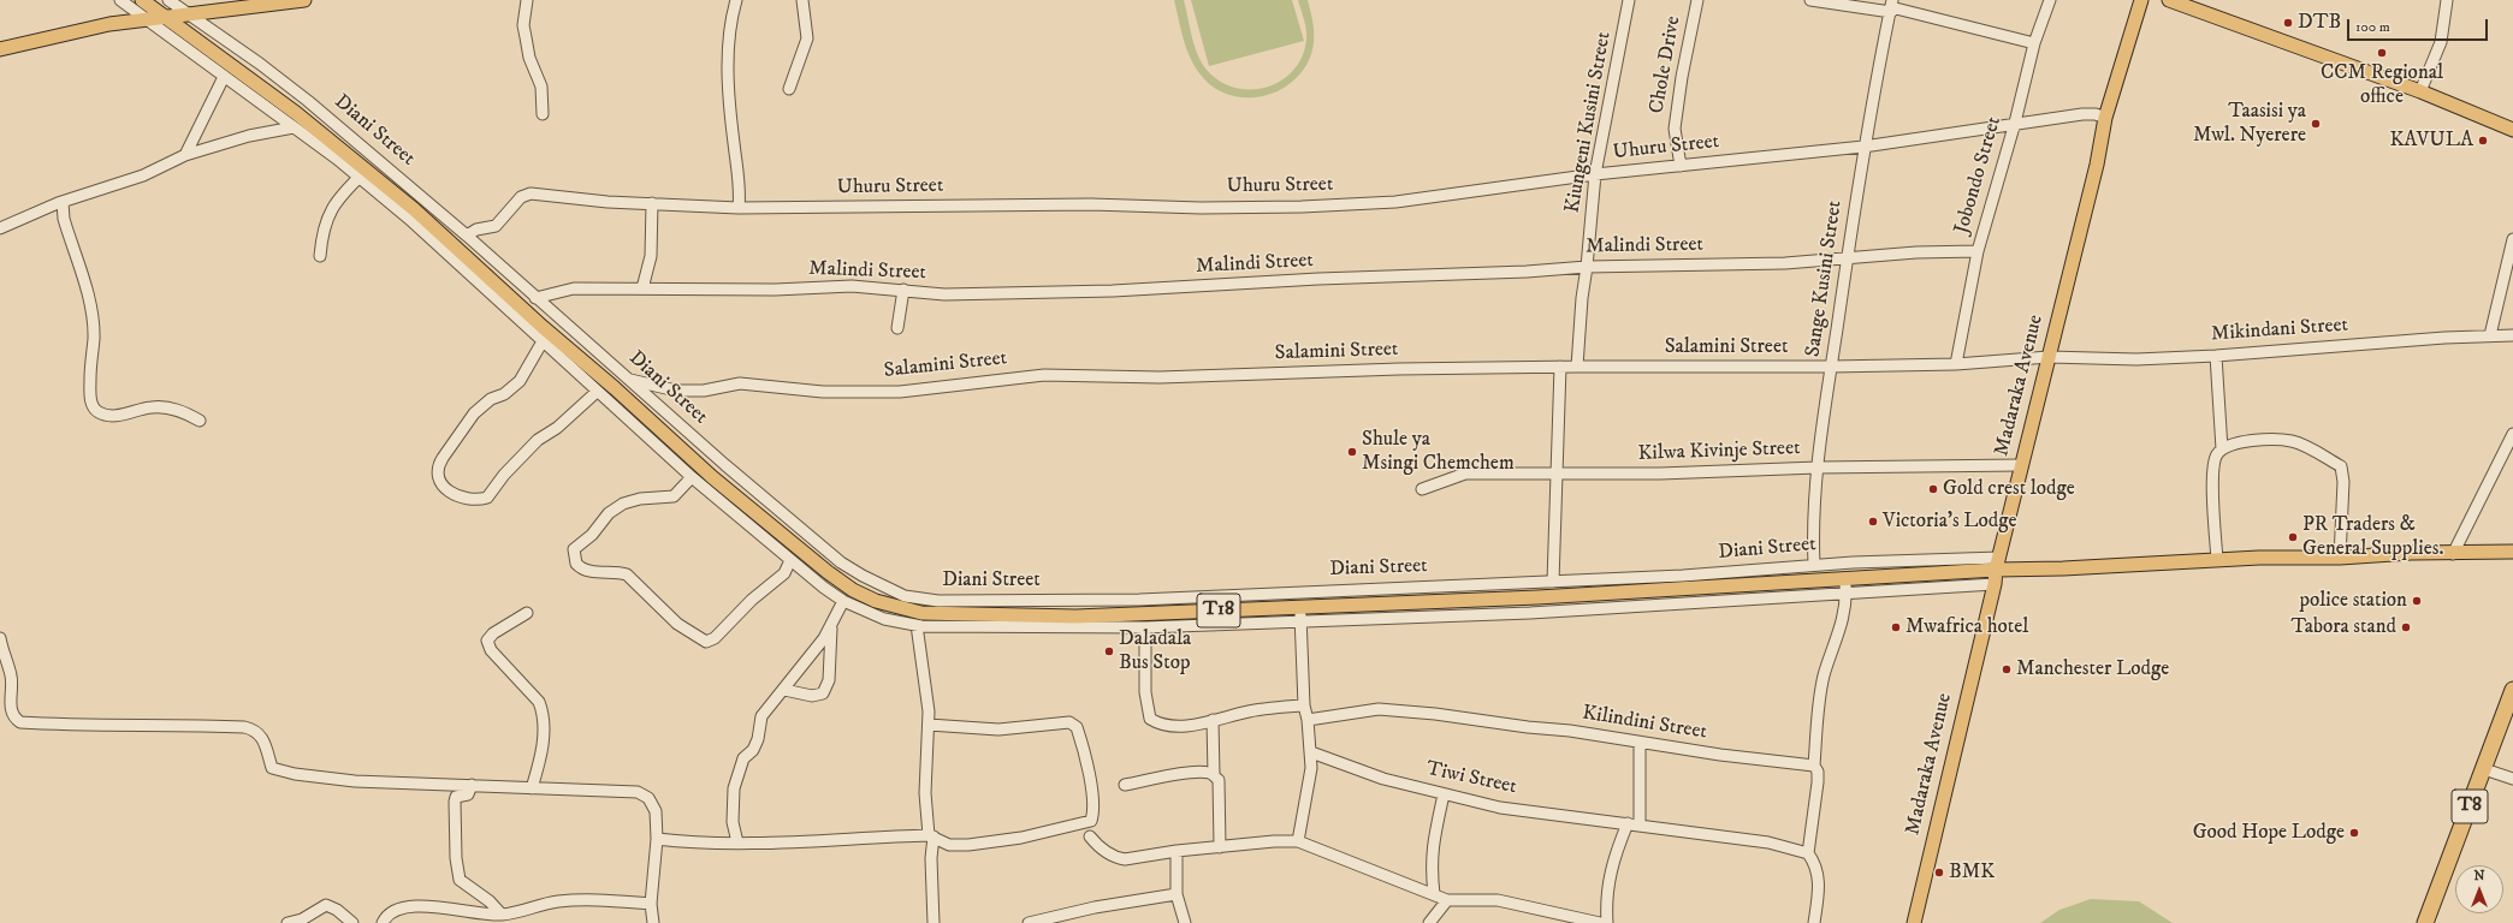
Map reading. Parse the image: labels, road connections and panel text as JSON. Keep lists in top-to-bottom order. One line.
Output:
{"streets":{"highway":["T8"],"main road":["Madaraka Avenue","T18"],"street":["Chole Drive","Kiungeni Kusini Street","Diani Street","Uhuru Street","Jobondo Street","Malindi Street","Sange Kusini Street","Mikindani Street","Salamini Street","Kilwa Kivinje Street","Kilindini Street","Tiwi Street"]},"crossings":[["Chole Drive","Uhuru Street"],["Kiungeni Kusini Street","Uhuru Street"],["Kiungeni Kusini Street","Malindi Street"],["Kiungeni Kusini Street","Salamini Street"],["Diani Street","Uhuru Street"],["Diani Street","Malindi Street"],["Diani Street","Sange Kusini Street"],["Diani Street","Salamini Street"],["Diani Street","Madaraka Avenue"],["Diani Street","T18"],["Uhuru Street","Jobondo Street"],["Uhuru Street","Sange Kusini Street"],["Uhuru Street","Madaraka Avenue"],["Jobondo Street","Malindi Street"],["Jobondo Street","Salamini Street"],["Malindi Street","Sange Kusini Street"],["Sange Kusini Street","Salamini Street"],["Sange Kusini Street","Kilwa Kivinje Street"],["Mikindani Street","Salamini Street"],["Mikindani Street","Madaraka Avenue"],["Salamini Street","Madaraka Avenue"],["Madaraka Avenue","Kilwa Kivinje Street"],["Madaraka Avenue","T18"]],"places":["DTB","CCM Regional office","Taasisi ya Mwl. Nyerere","KAVULA","Shule ya Msingi Chemchem","Gold crest lodge","Victoria's Lodge","PR Traders & General Supplies.","police station","Mwafrica hotel","Tabora stand","Daladala Bus Stop","Manchester Lodge","Good Hope Lodge","BMK"],"scale_bar":"100 m","north":"top"}
